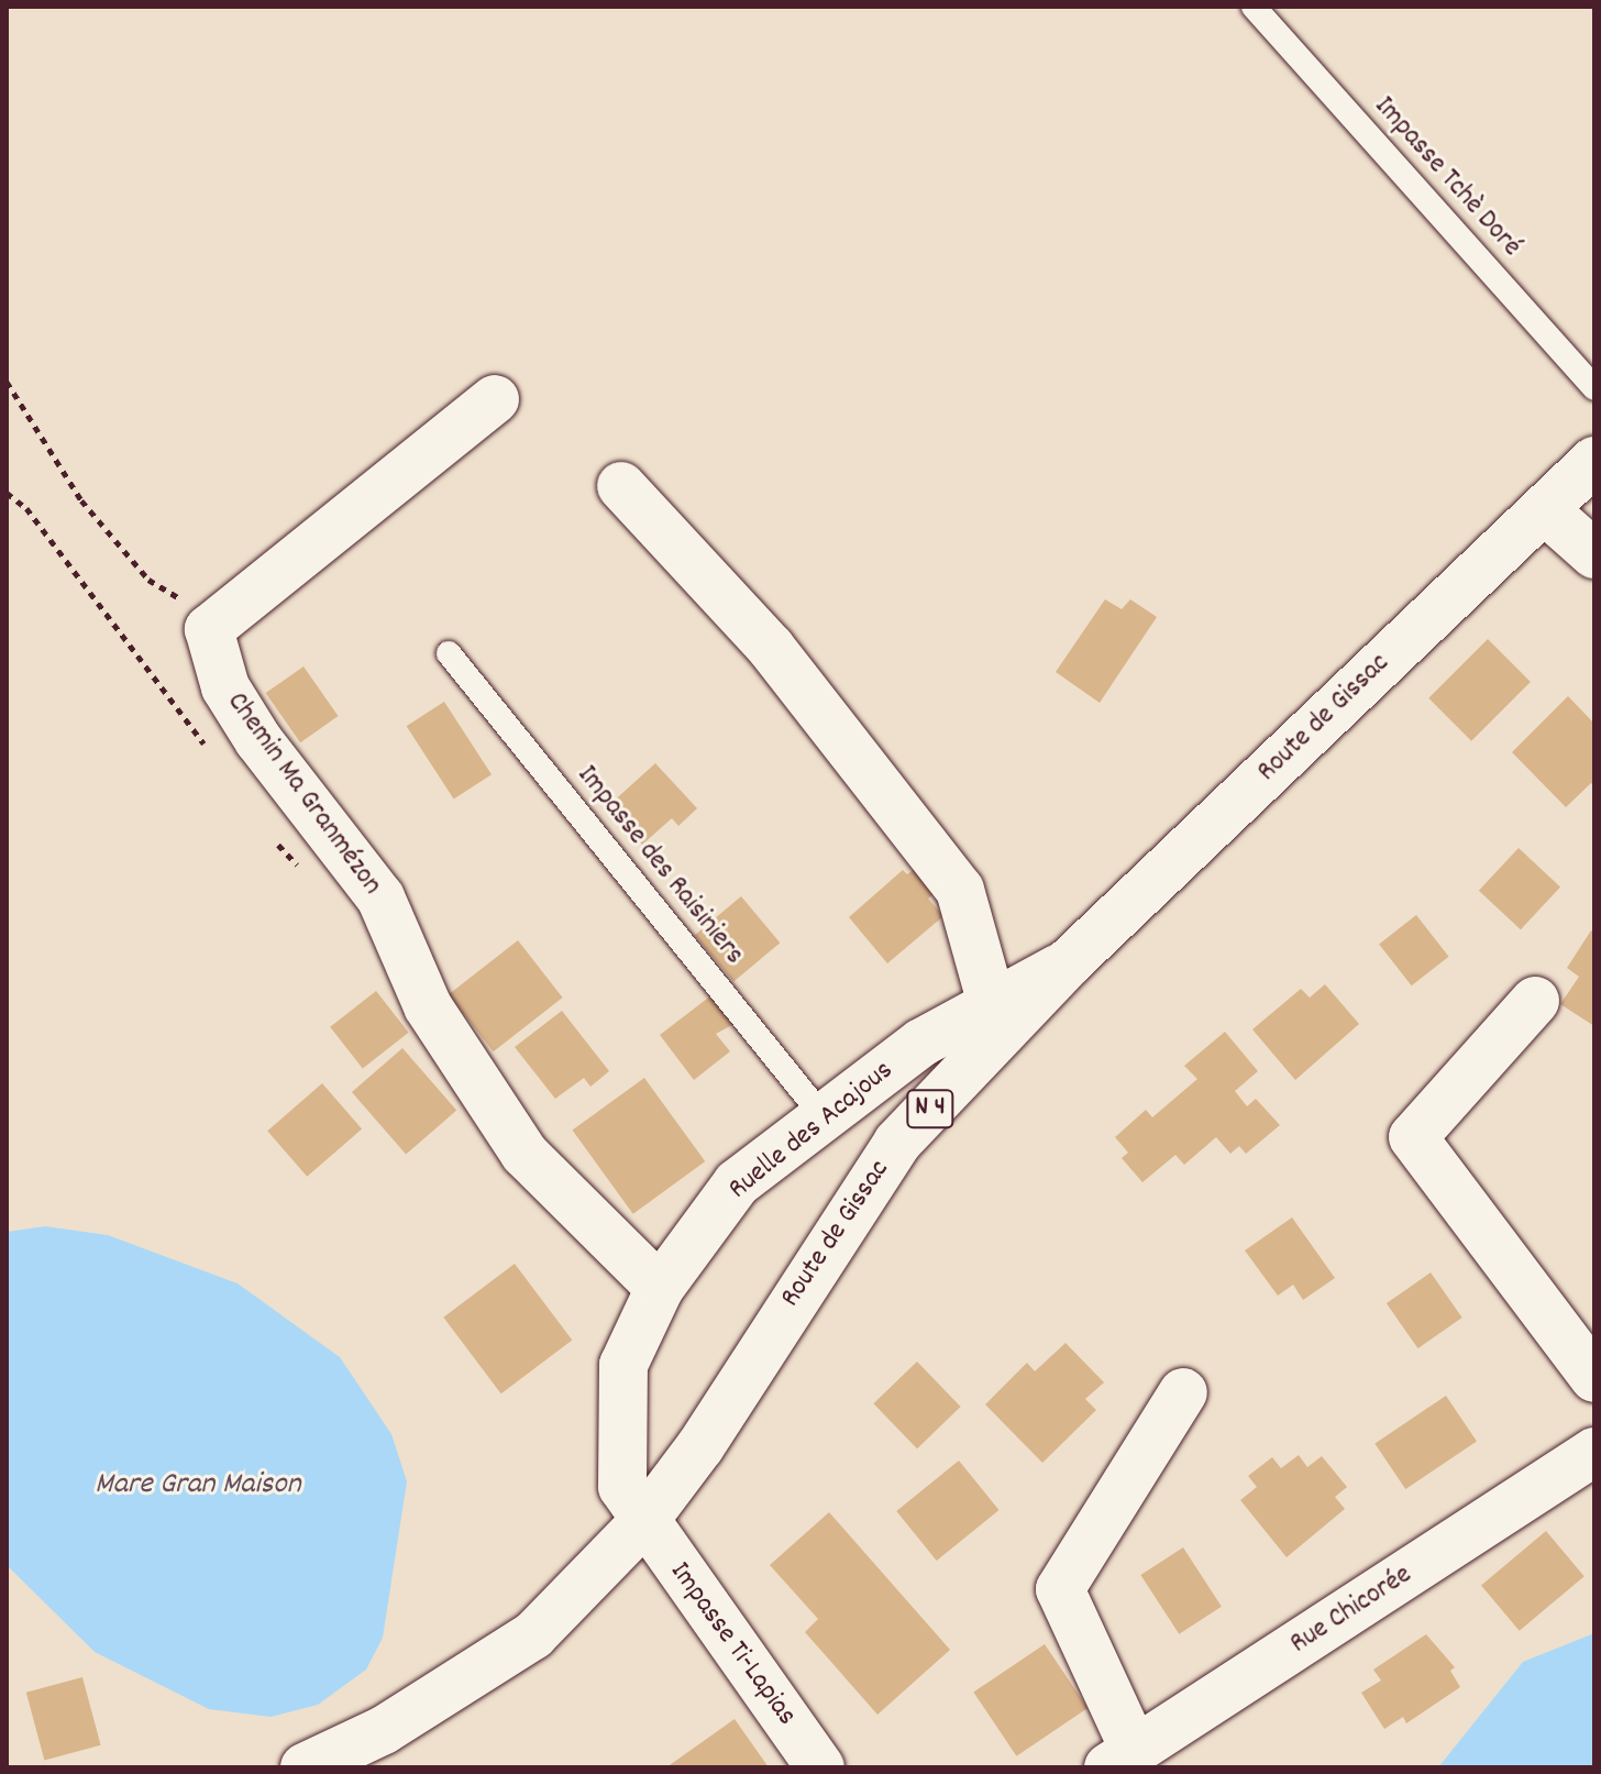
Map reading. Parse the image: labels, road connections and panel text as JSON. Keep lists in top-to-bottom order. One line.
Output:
{"streets":{"street":["Route de Gissac","Chemin Ma Granmézon","N 4","Ruelle des Acajous","Rue Chicorée","Impasse Ti-Lapias"],"lane":["Impasse Tchè Doré","Impasse des Raisiniers"]},"crossings":[["Route de Gissac","Ruelle des Acajous"],["Route de Gissac","Impasse Ti-Lapias"],["Chemin Ma Granmézon","Ruelle des Acajous"],["Impasse des Raisiniers","Ruelle des Acajous"],["Ruelle des Acajous","Impasse Ti-Lapias"]],"water":["Mare Gran Maison"]}
